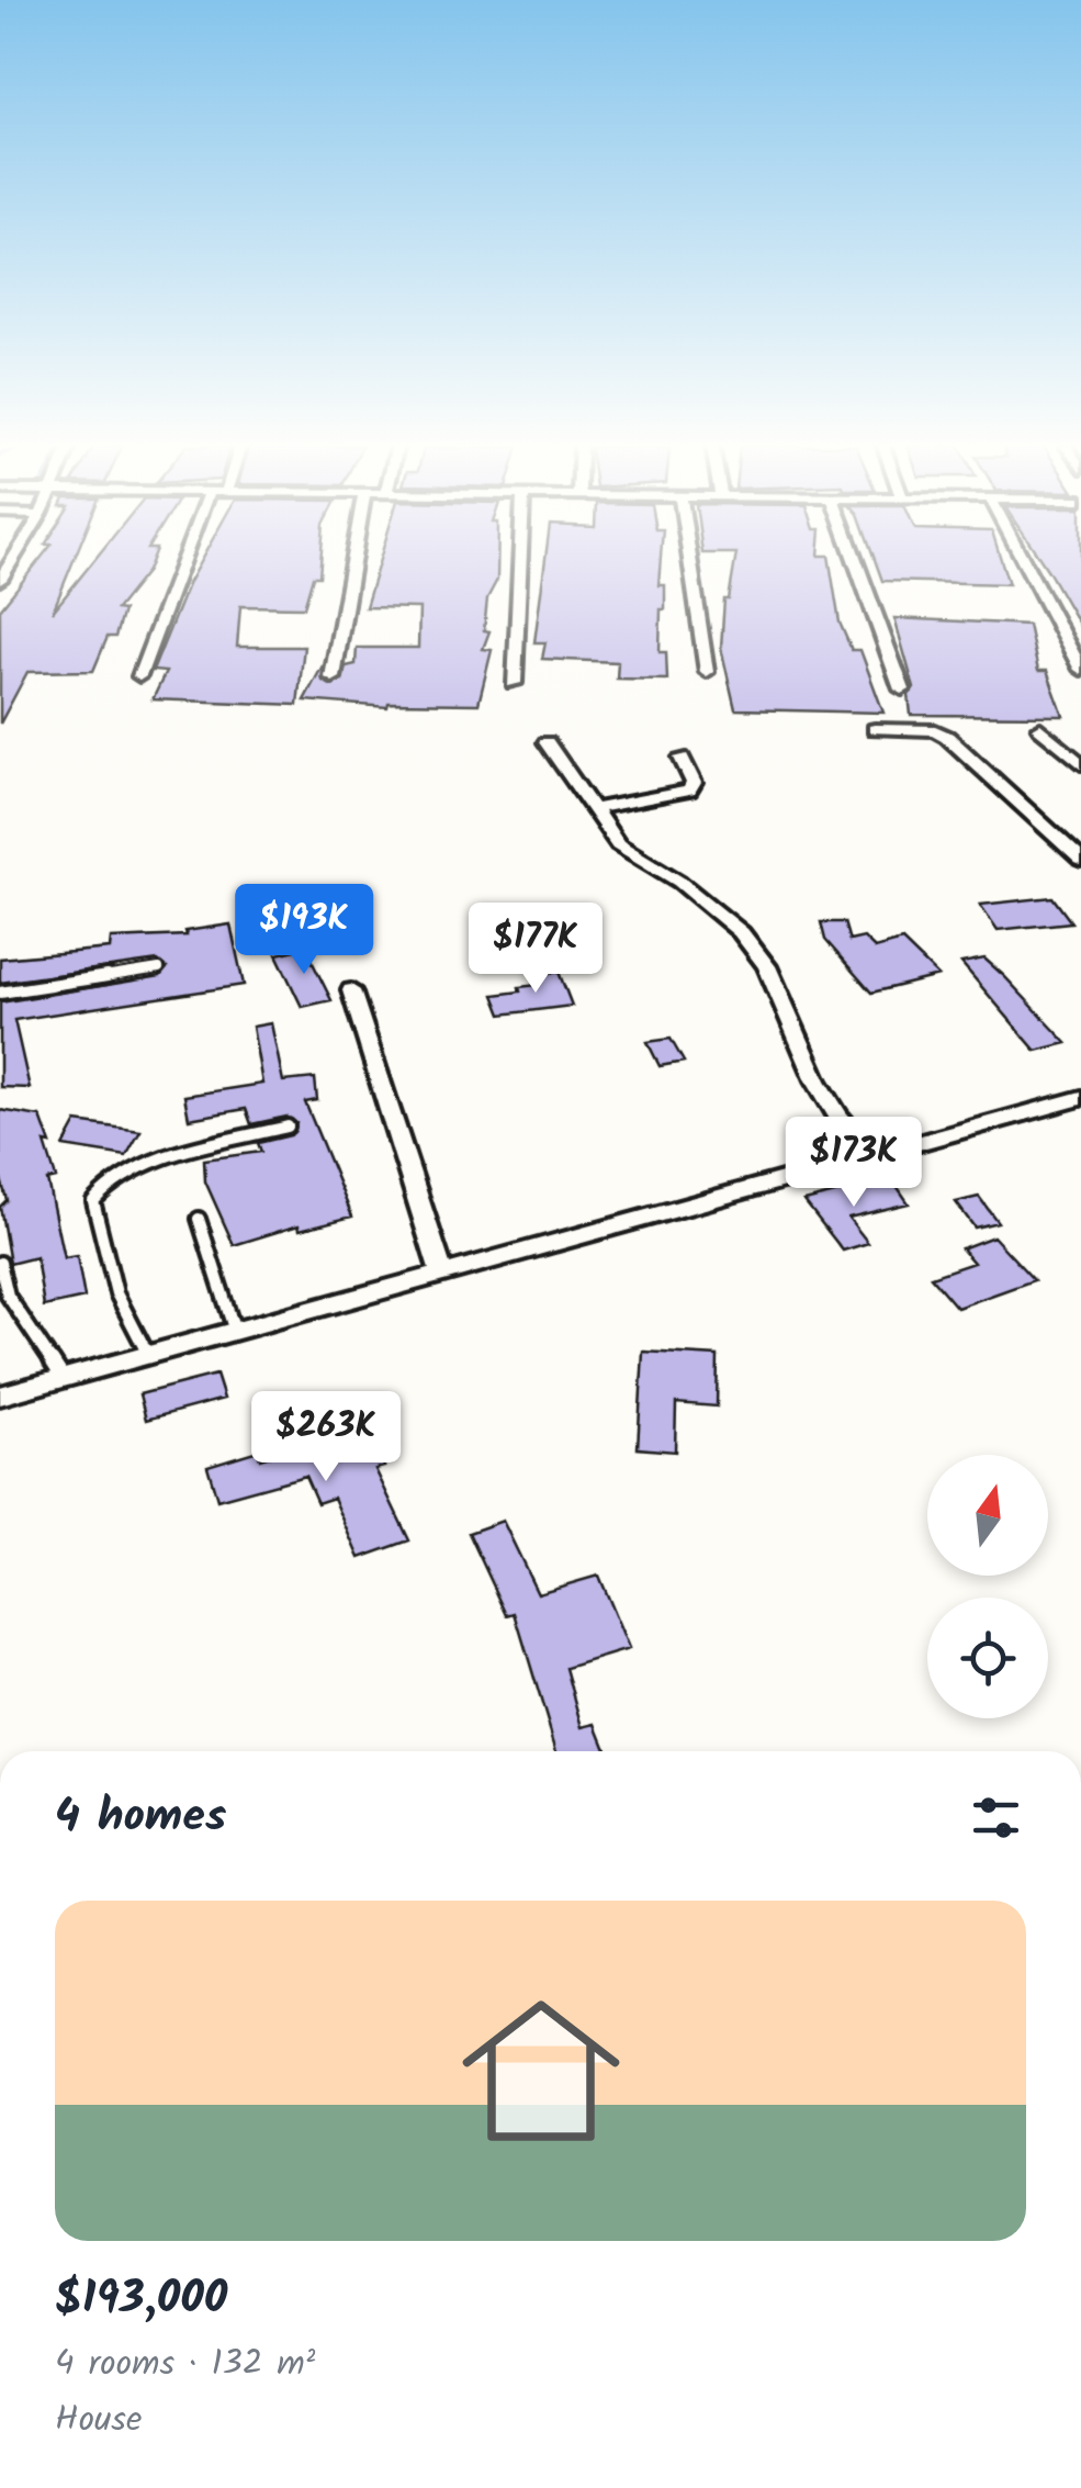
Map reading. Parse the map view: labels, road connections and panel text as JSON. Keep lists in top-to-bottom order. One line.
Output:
{"north":"top","page":{"price":["$193K","$177K","$173K","$263K"],"heading":"4 homes","list":[{"name":"$193,000","note":"4 rooms · 132 m² · House"}]}}
